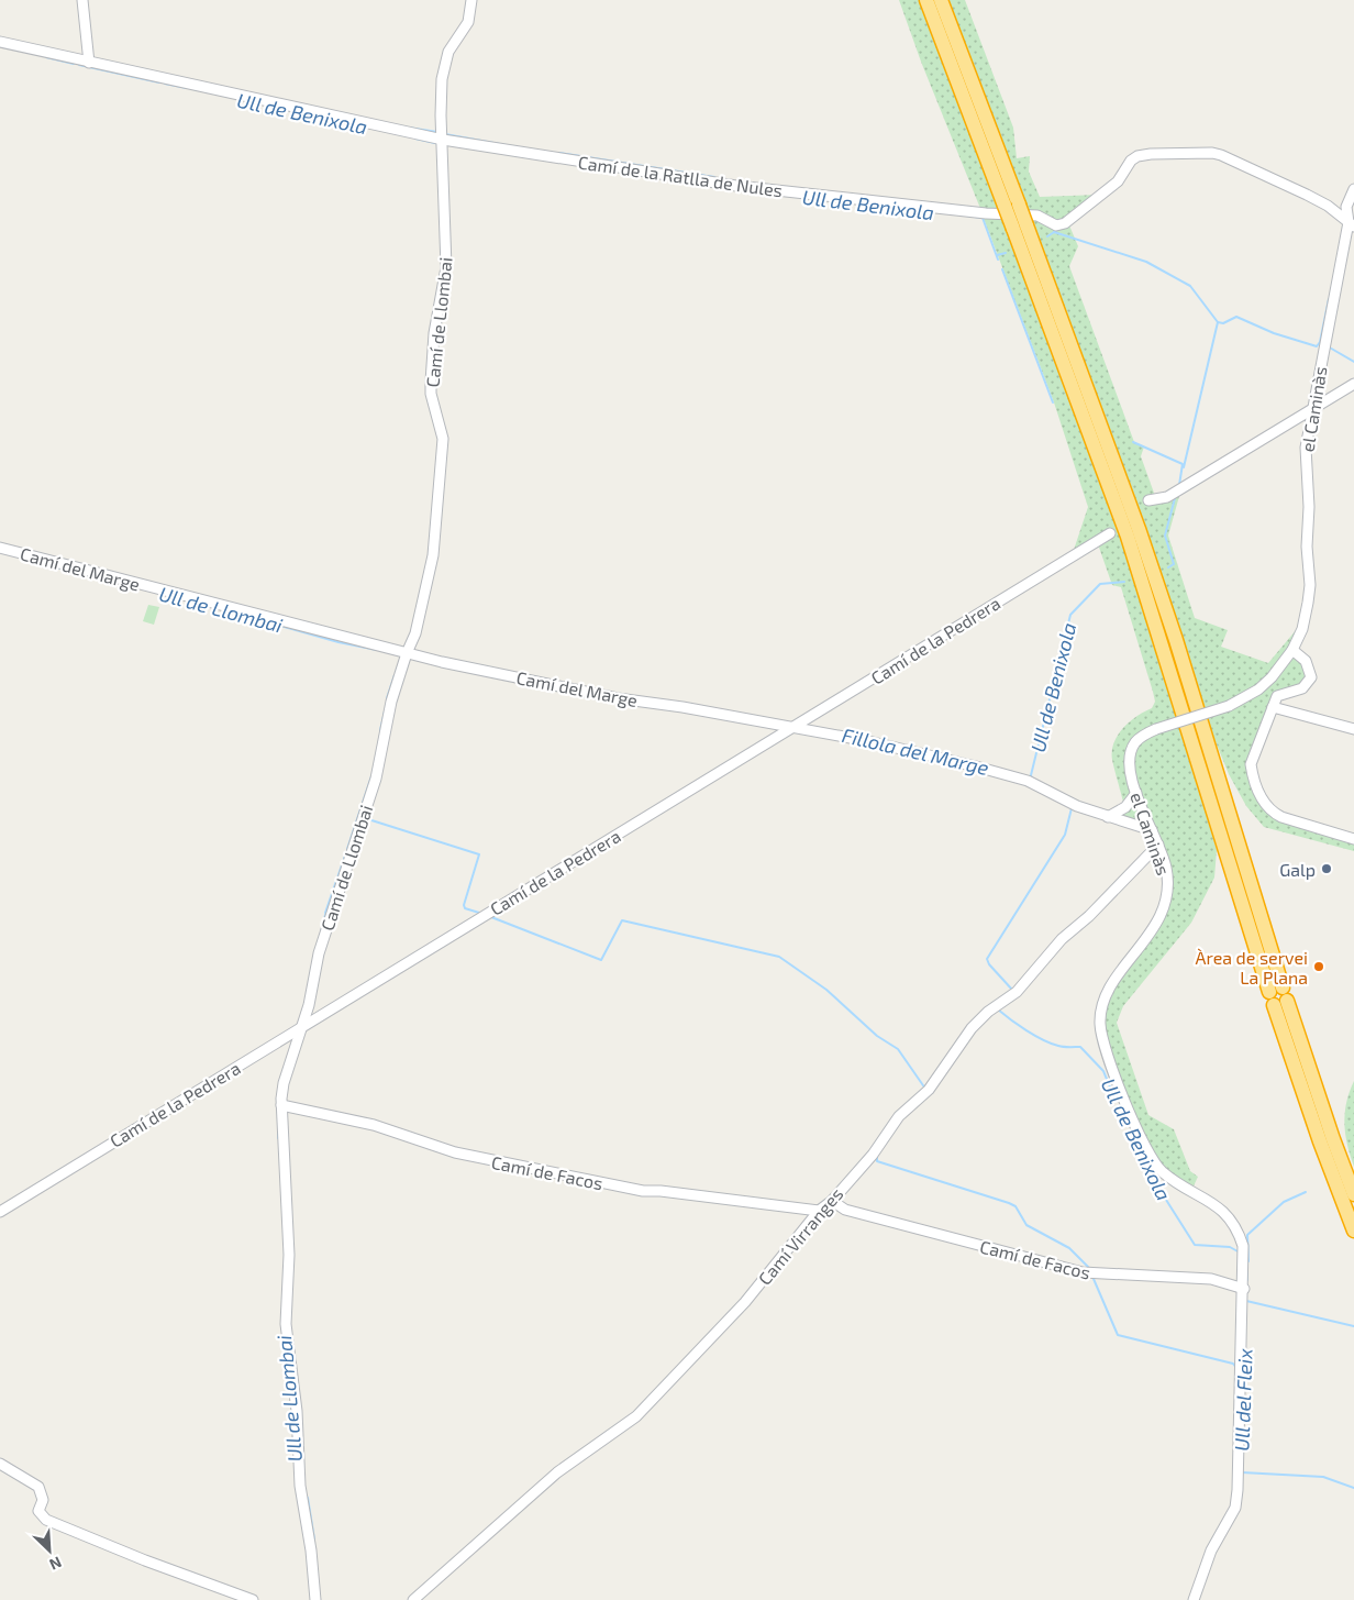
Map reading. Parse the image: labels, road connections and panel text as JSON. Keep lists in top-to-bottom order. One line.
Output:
{"streets":{"street":["Camí de la Ratlla de Nules","Camí de Llombai","el Caminàs","Camí del Marge","Camí de la Pedrera","Camí de Facos","Camí Virranges"]},"crossings":[["Camí de la Ratlla de Nules","Camí de Llombai"],["Camí de la Ratlla de Nules","el Caminàs"],["Camí de Llombai","Camí del Marge"],["Camí de Llombai","Camí de la Pedrera"],["Camí de Llombai","Camí de Facos"],["el Caminàs","Camí del Marge"],["el Caminàs","Camí de Facos"],["el Caminàs","Camí Virranges"],["Camí del Marge","Camí de la Pedrera"],["Camí de Facos","Camí Virranges"]],"water":["Ull de Benixola","Ull de Llombai","Fillola del Marge","Ull del Fleix"],"places":["Galp","Àrea de servei La Plana"],"north":"bottom right"}
